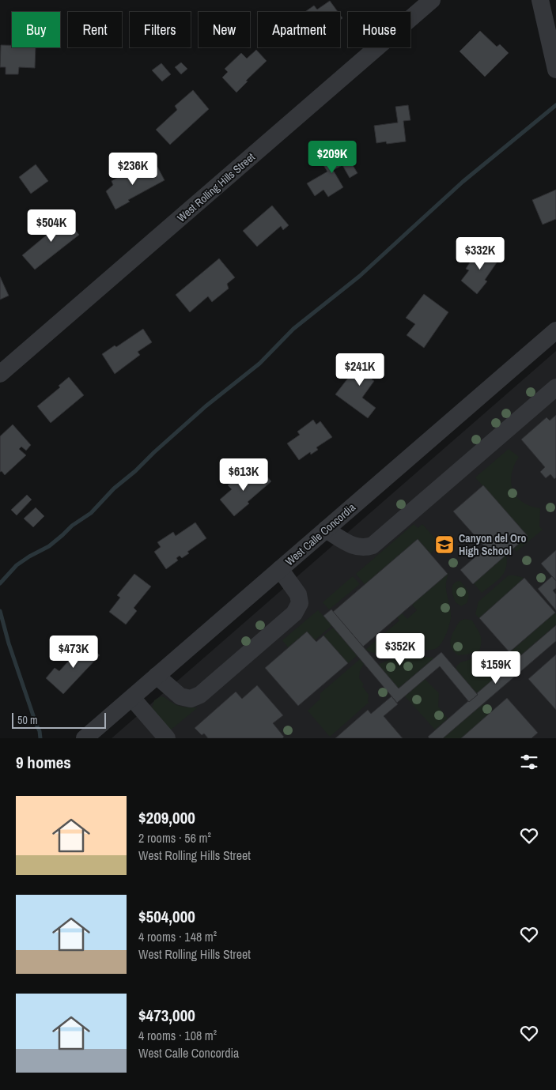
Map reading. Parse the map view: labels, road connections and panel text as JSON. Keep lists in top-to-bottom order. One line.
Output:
{"streets":{"street":["West Rolling Hills Street","West Calle Concordia"]},"places":{"school or university":["Canyon del Oro High School"]},"scale_bar":"50 m","page":{"chip":["Buy","Rent","Filters","New","Apartment","House"],"price":["$209K","$236K","$504K","$332K","$241K","$613K","$352K","$473K","$159K"],"scale":"50 m","heading":"9 homes","list":[{"name":"$209,000","note":"2 rooms · 56 m² · West Rolling Hills Street"},{"name":"$504,000","note":"4 rooms · 148 m² · West Rolling Hills Street"},{"name":"$473,000","note":"4 rooms · 108 m² · West Calle Concordia"}]}}
